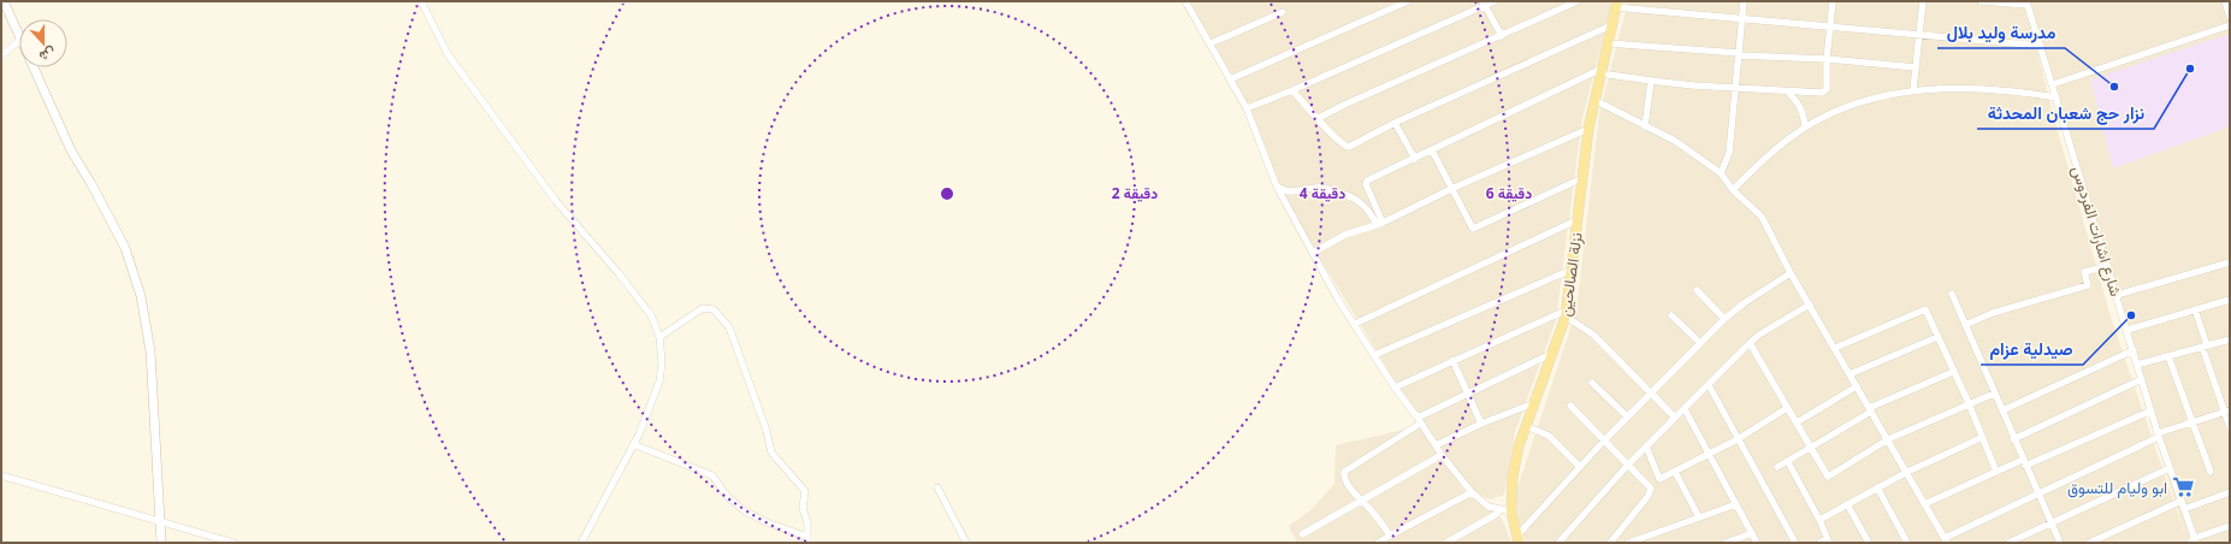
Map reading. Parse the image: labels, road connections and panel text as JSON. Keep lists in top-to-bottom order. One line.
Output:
{"streets":{"main road":["نزلة الصالحين"],"street":["شارع اشارات الفردوس"]},"places":{"other":["نزار حج شعبان المحدثة","مدرسة وليد بلال","صيدلية عزام"],"supermarket":["ابو وليام للتسوق"]},"north":"bottom","rings":["2 دقيقة","4 دقيقة","6 دقيقة"]}
